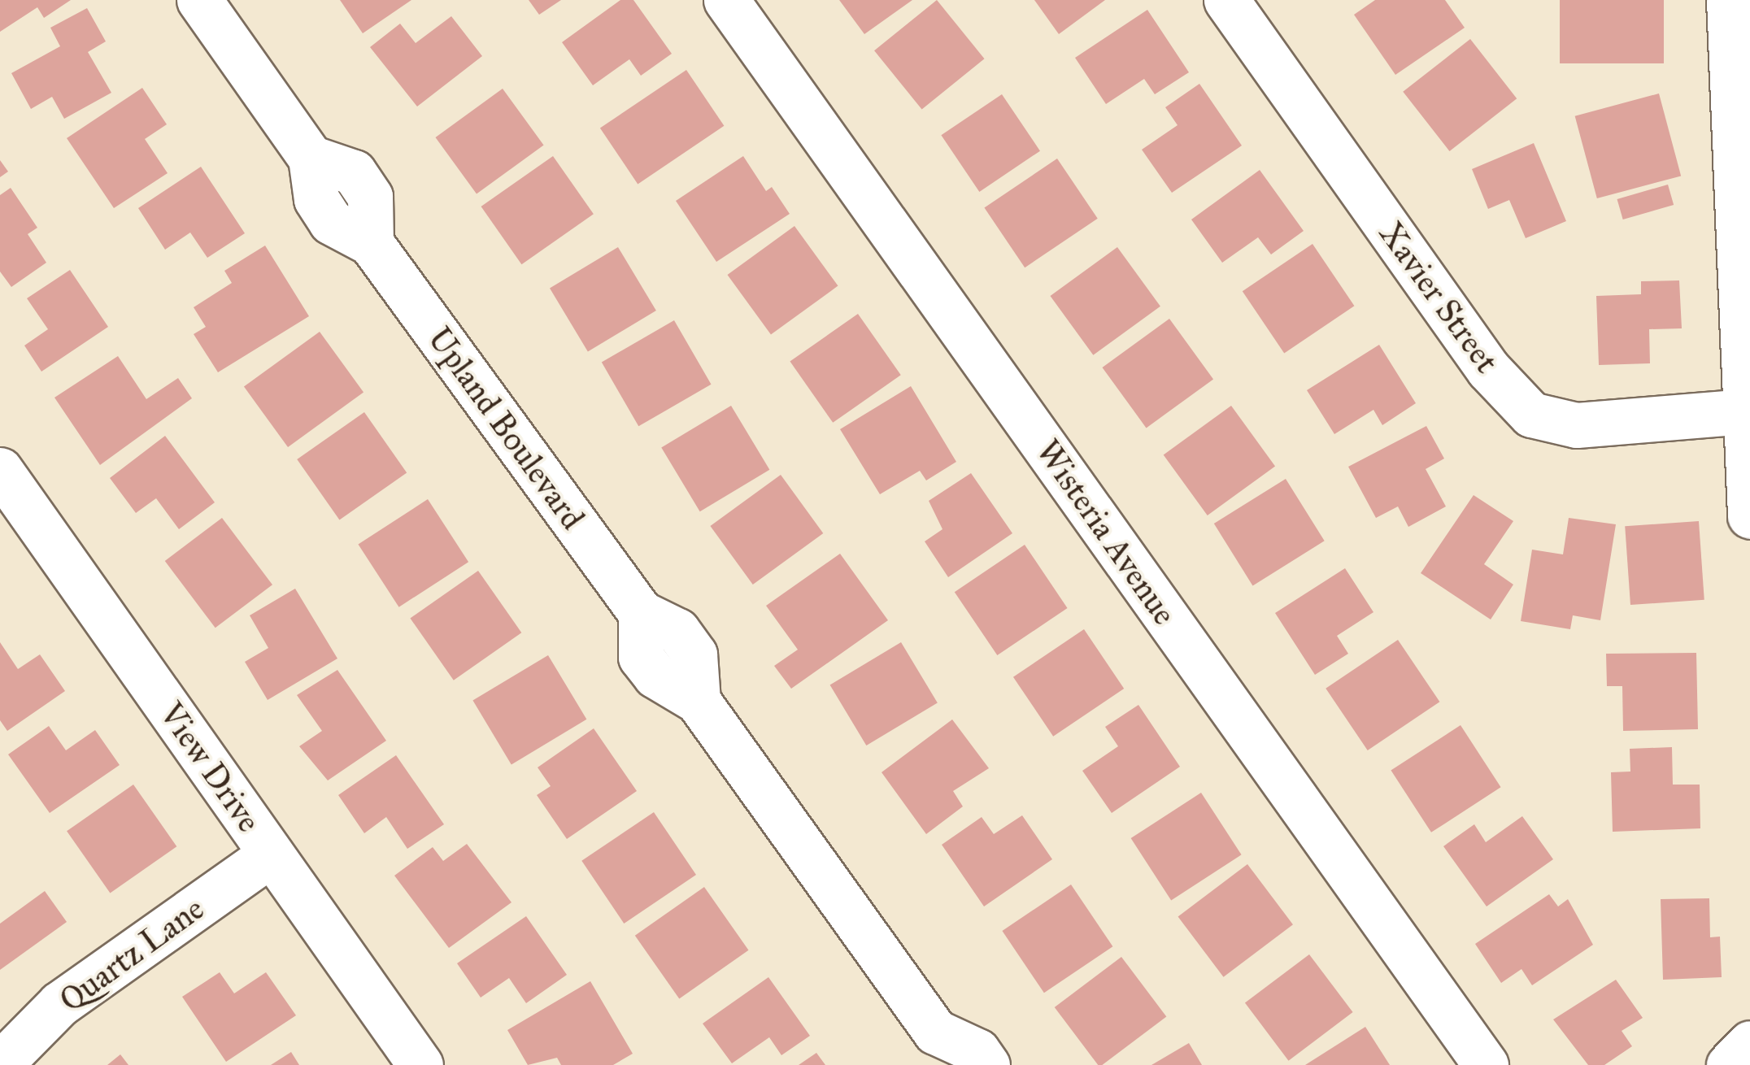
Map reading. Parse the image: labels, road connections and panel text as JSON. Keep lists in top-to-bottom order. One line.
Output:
{"streets":{"street":["Xavier Street","Upland Boulevard","Wisteria Avenue","View Drive","Quartz Lane"]},"crossings":[["View Drive","Quartz Lane"]]}
